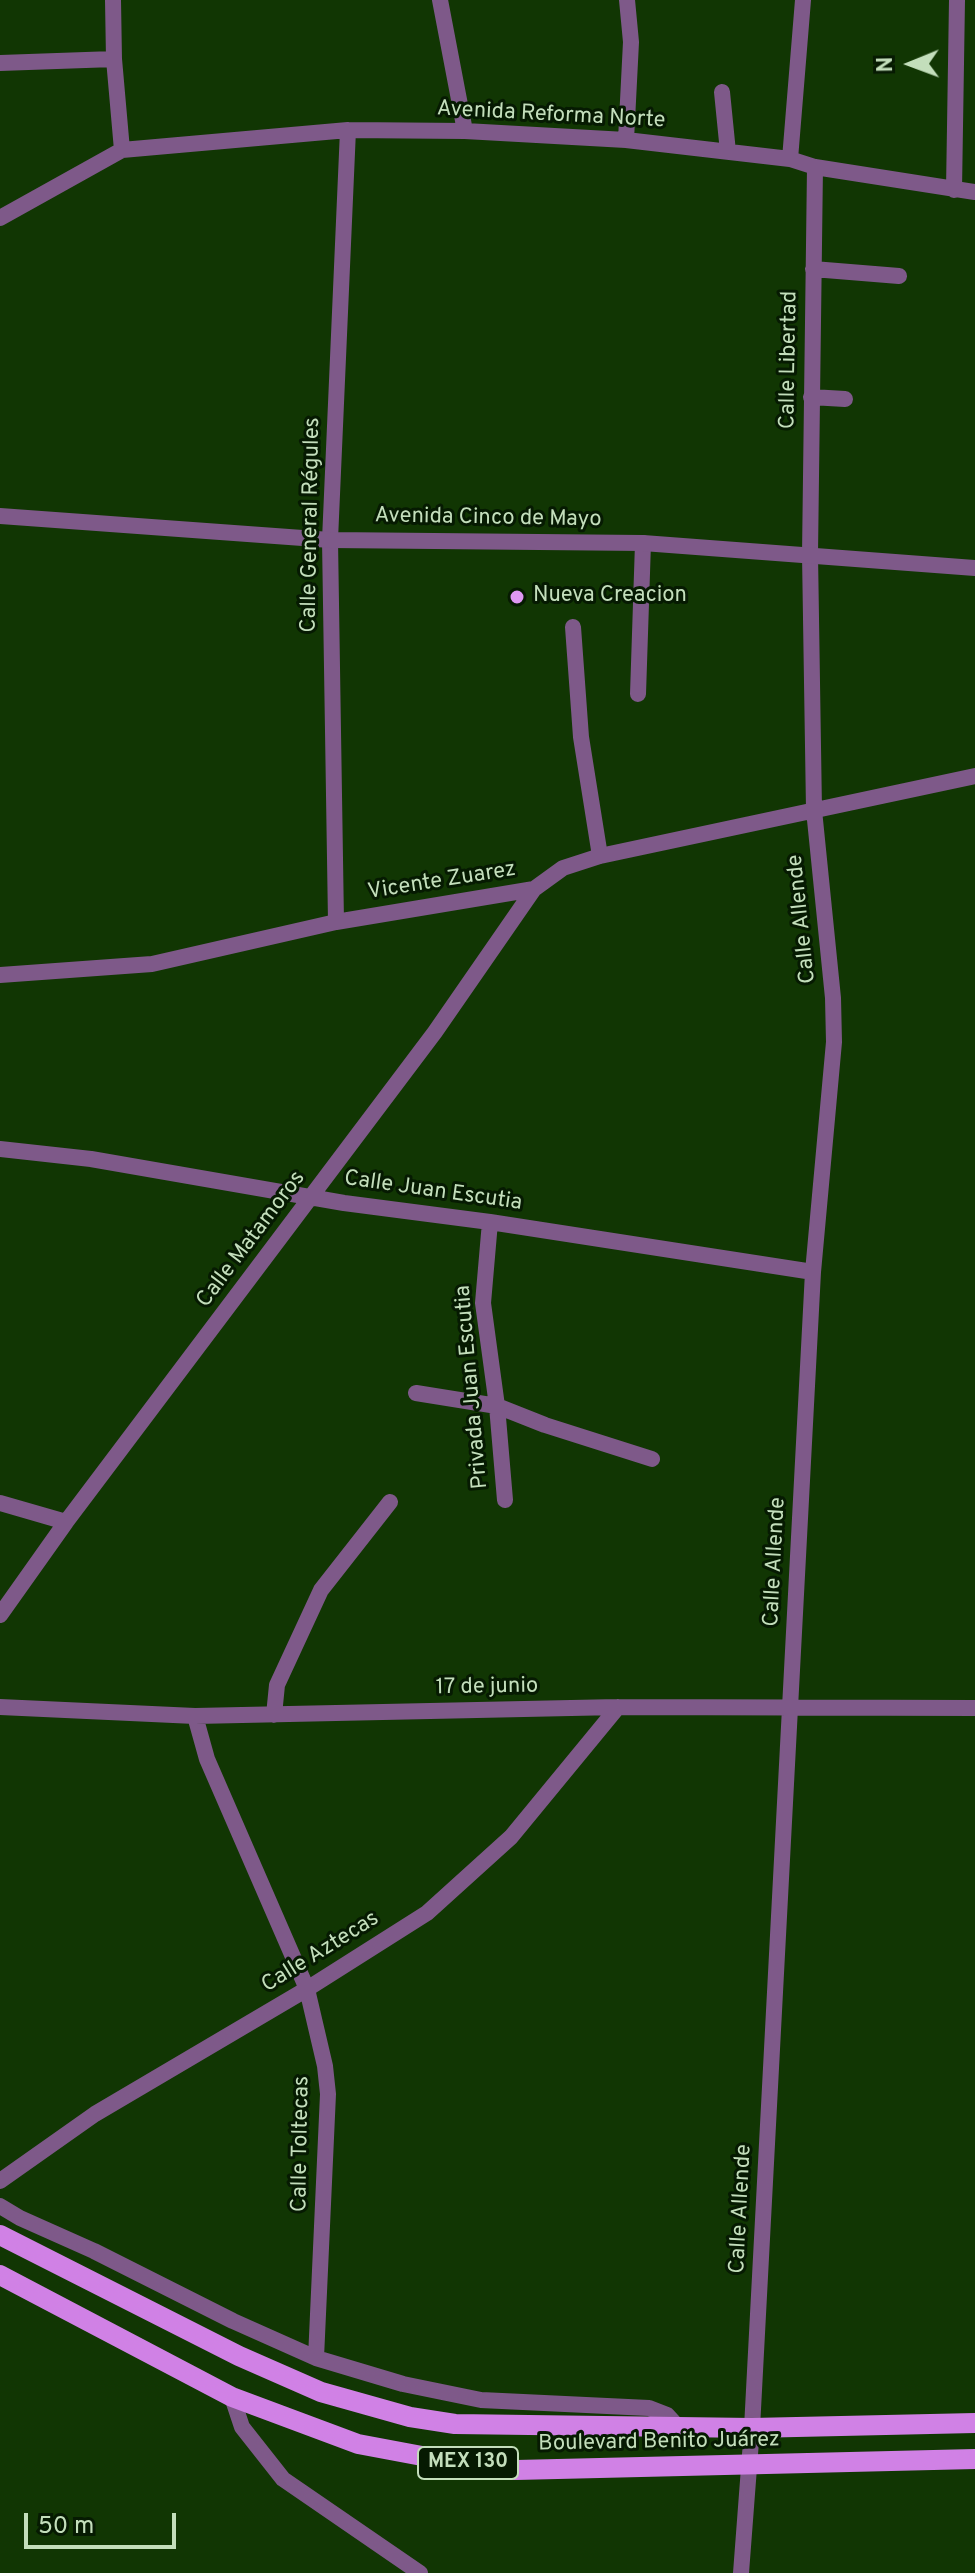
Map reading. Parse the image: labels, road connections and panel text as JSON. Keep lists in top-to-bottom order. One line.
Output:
{"streets":{"main road":["Boulevard Benito Juárez","MEX 130"],"street":["Avenida Reforma Norte","Calle Libertad","Avenida Cinco de Mayo","Calle General Régules","Vicente Zuarez","Calle Allende","Calle Juan Escutia","Calle Matamoros","Privada Juan Escutia","17 de junio","Calle Aztecas","Calle Toltecas"]},"crossings":[["Avenida Reforma Norte","Calle Libertad"],["Avenida Reforma Norte","Calle General Régules"],["Calle Libertad","Avenida Cinco de Mayo"],["Calle Libertad","Calle Allende"],["Avenida Cinco de Mayo","Calle General Régules"],["Avenida Cinco de Mayo","Calle Allende"],["Calle General Régules","Vicente Zuarez"],["Vicente Zuarez","Calle Allende"],["Vicente Zuarez","Calle Matamoros"],["Calle Allende","Calle Juan Escutia"],["Calle Allende","17 de junio"],["Calle Allende","Boulevard Benito Juárez"],["Calle Juan Escutia","Calle Matamoros"],["Calle Juan Escutia","Privada Juan Escutia"],["17 de junio","Calle Aztecas"],["17 de junio","Calle Toltecas"],["Calle Aztecas","Calle Toltecas"]],"places":["Nueva Creacion"],"scale_bar":"50 m","north":"left"}
